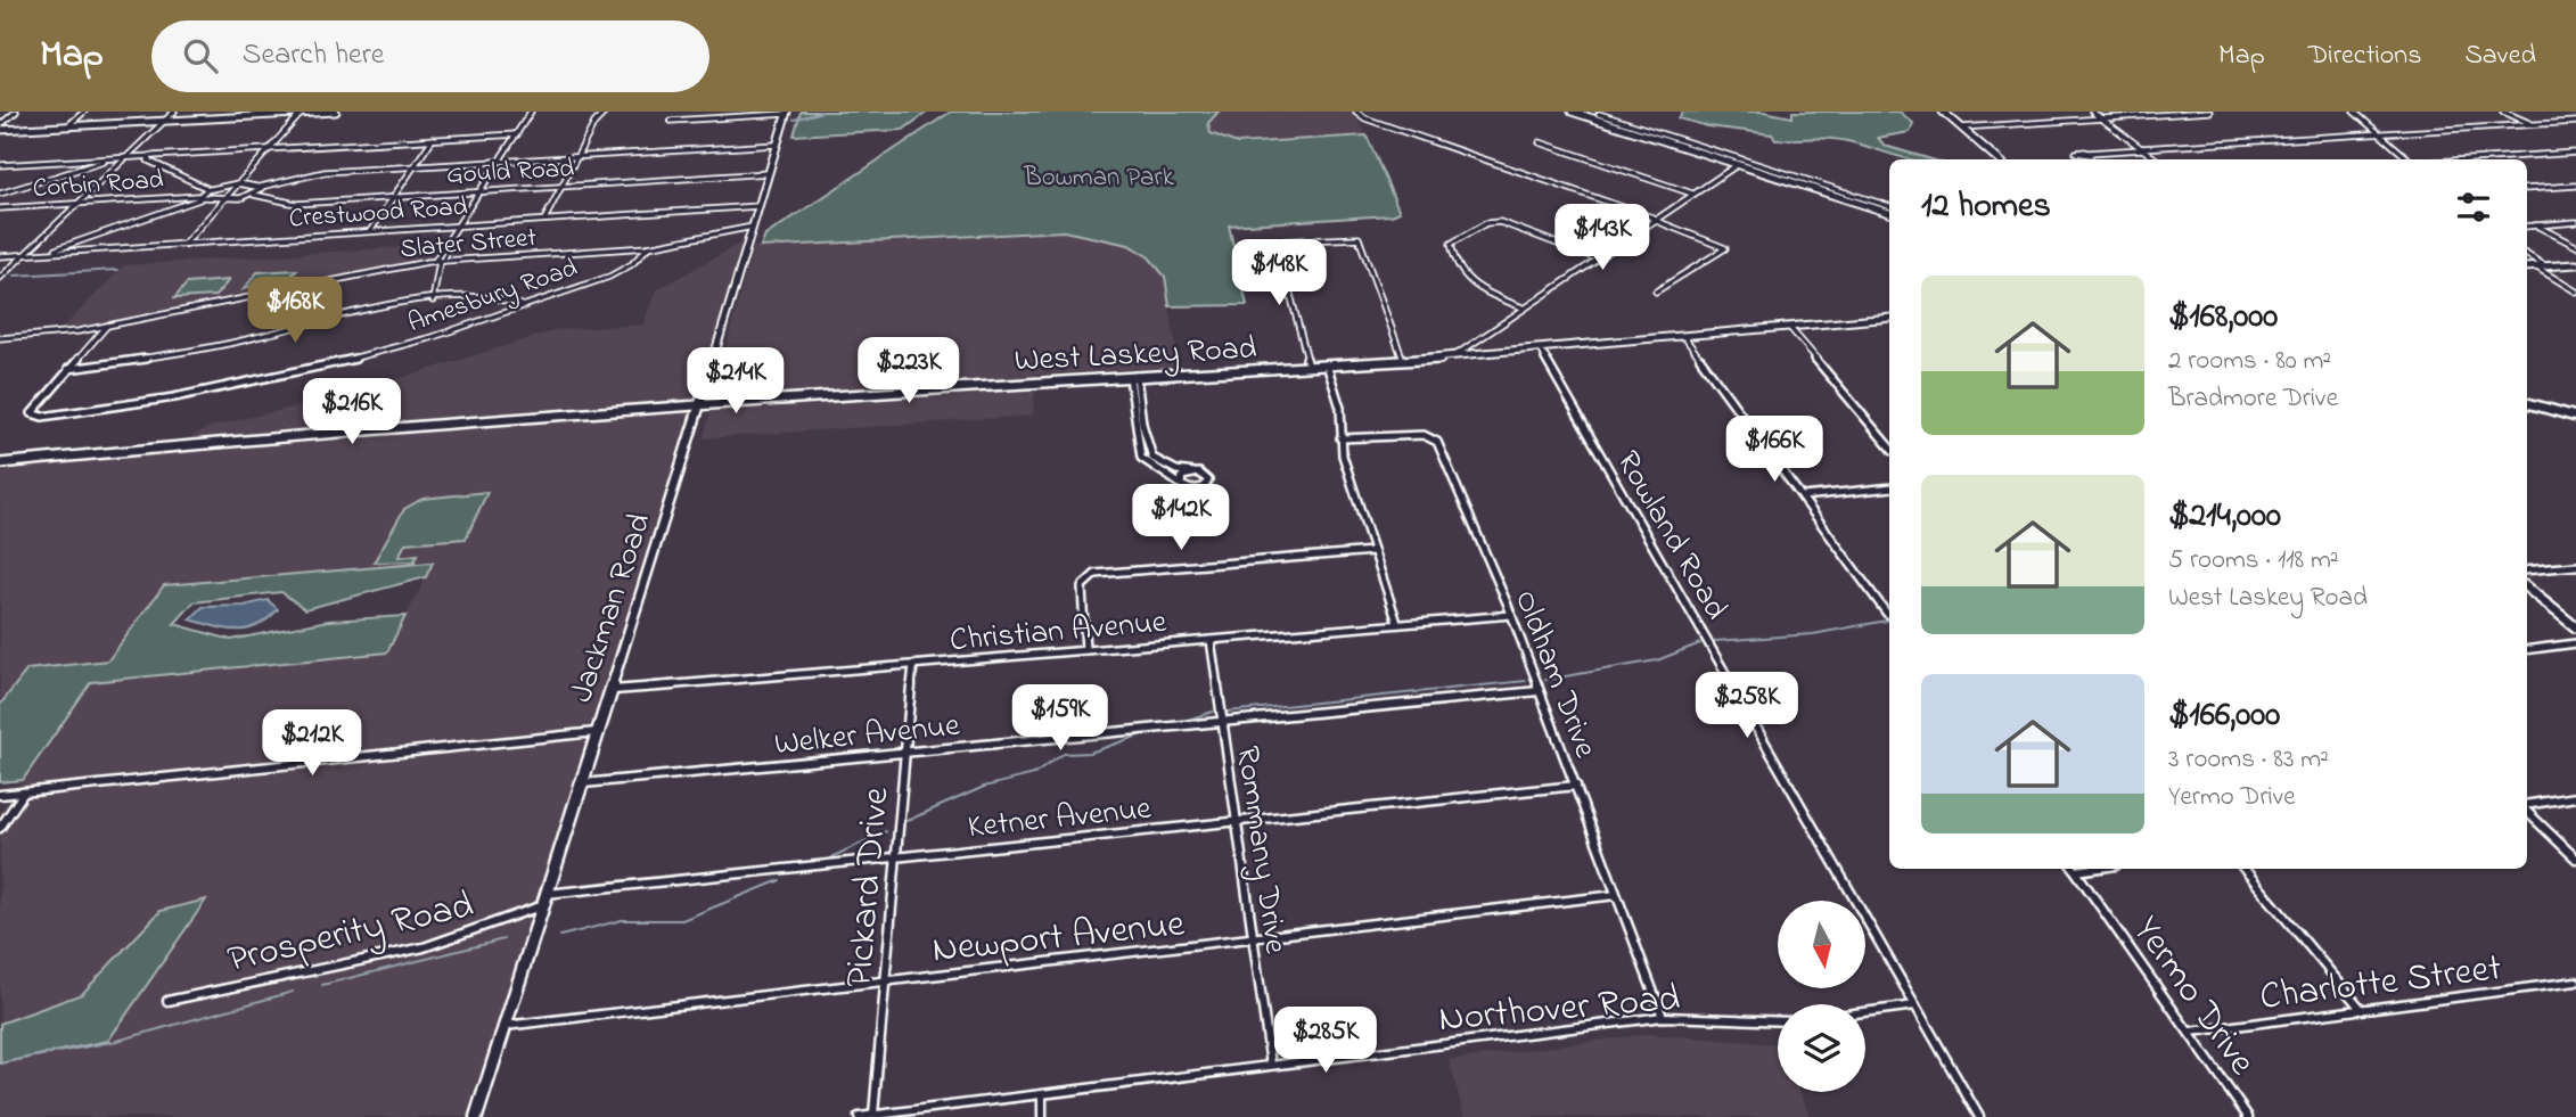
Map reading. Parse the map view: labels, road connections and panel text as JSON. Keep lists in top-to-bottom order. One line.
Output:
{"streets":{"main road":["West Laskey Road","Jackman Road"],"street":["Gould Road","Corbin Road","Crestwood Road","Slater Street","Amesbury Road","Rowland Road","Christian Avenue","Oldham Drive","Welker Avenue","Ketner Avenue","Rommany Drive","Pickard Drive","Prosperity Road","Newport Avenue","Charlotte Street","Yermo Drive","Northover Road"]},"crossings":[["Gould Road","Jackman Road"],["Crestwood Road","Jackman Road"],["Slater Street","Amesbury Road"],["Slater Street","Jackman Road"],["West Laskey Road","Rowland Road"],["West Laskey Road","Jackman Road"],["Jackman Road","Christian Avenue"],["Jackman Road","Welker Avenue"],["Jackman Road","Ketner Avenue"],["Jackman Road","Prosperity Road"],["Jackman Road","Newport Avenue"],["Christian Avenue","Oldham Drive"],["Christian Avenue","Rommany Drive"],["Christian Avenue","Pickard Drive"],["Oldham Drive","Welker Avenue"],["Oldham Drive","Ketner Avenue"],["Oldham Drive","Newport Avenue"],["Oldham Drive","Northover Road"],["Welker Avenue","Rommany Drive"],["Welker Avenue","Pickard Drive"],["Ketner Avenue","Rommany Drive"],["Ketner Avenue","Pickard Drive"],["Ketner Avenue","Prosperity Road"],["Rommany Drive","Newport Avenue"],["Rommany Drive","Northover Road"],["Pickard Drive","Newport Avenue"],["Pickard Drive","Northover Road"],["Charlotte Street","Yermo Drive"]],"parks":["Bowman Park"],"north":"bottom","page":{"header":"Map","search":"Search here","nav":["Map","Directions","Saved"],"heading":"12 homes","price":["$143K","$148K","$168K","$223K","$214K","$216K","$166K","$142K","$258K","$159K","$212K","$285K"],"list":[{"name":"$168,000","note":"2 rooms · 80 m² · Bradmore Drive"},{"name":"$214,000","note":"5 rooms · 118 m² · West Laskey Road"},{"name":"$166,000","note":"3 rooms · 83 m² · Yermo Drive"}]}}
